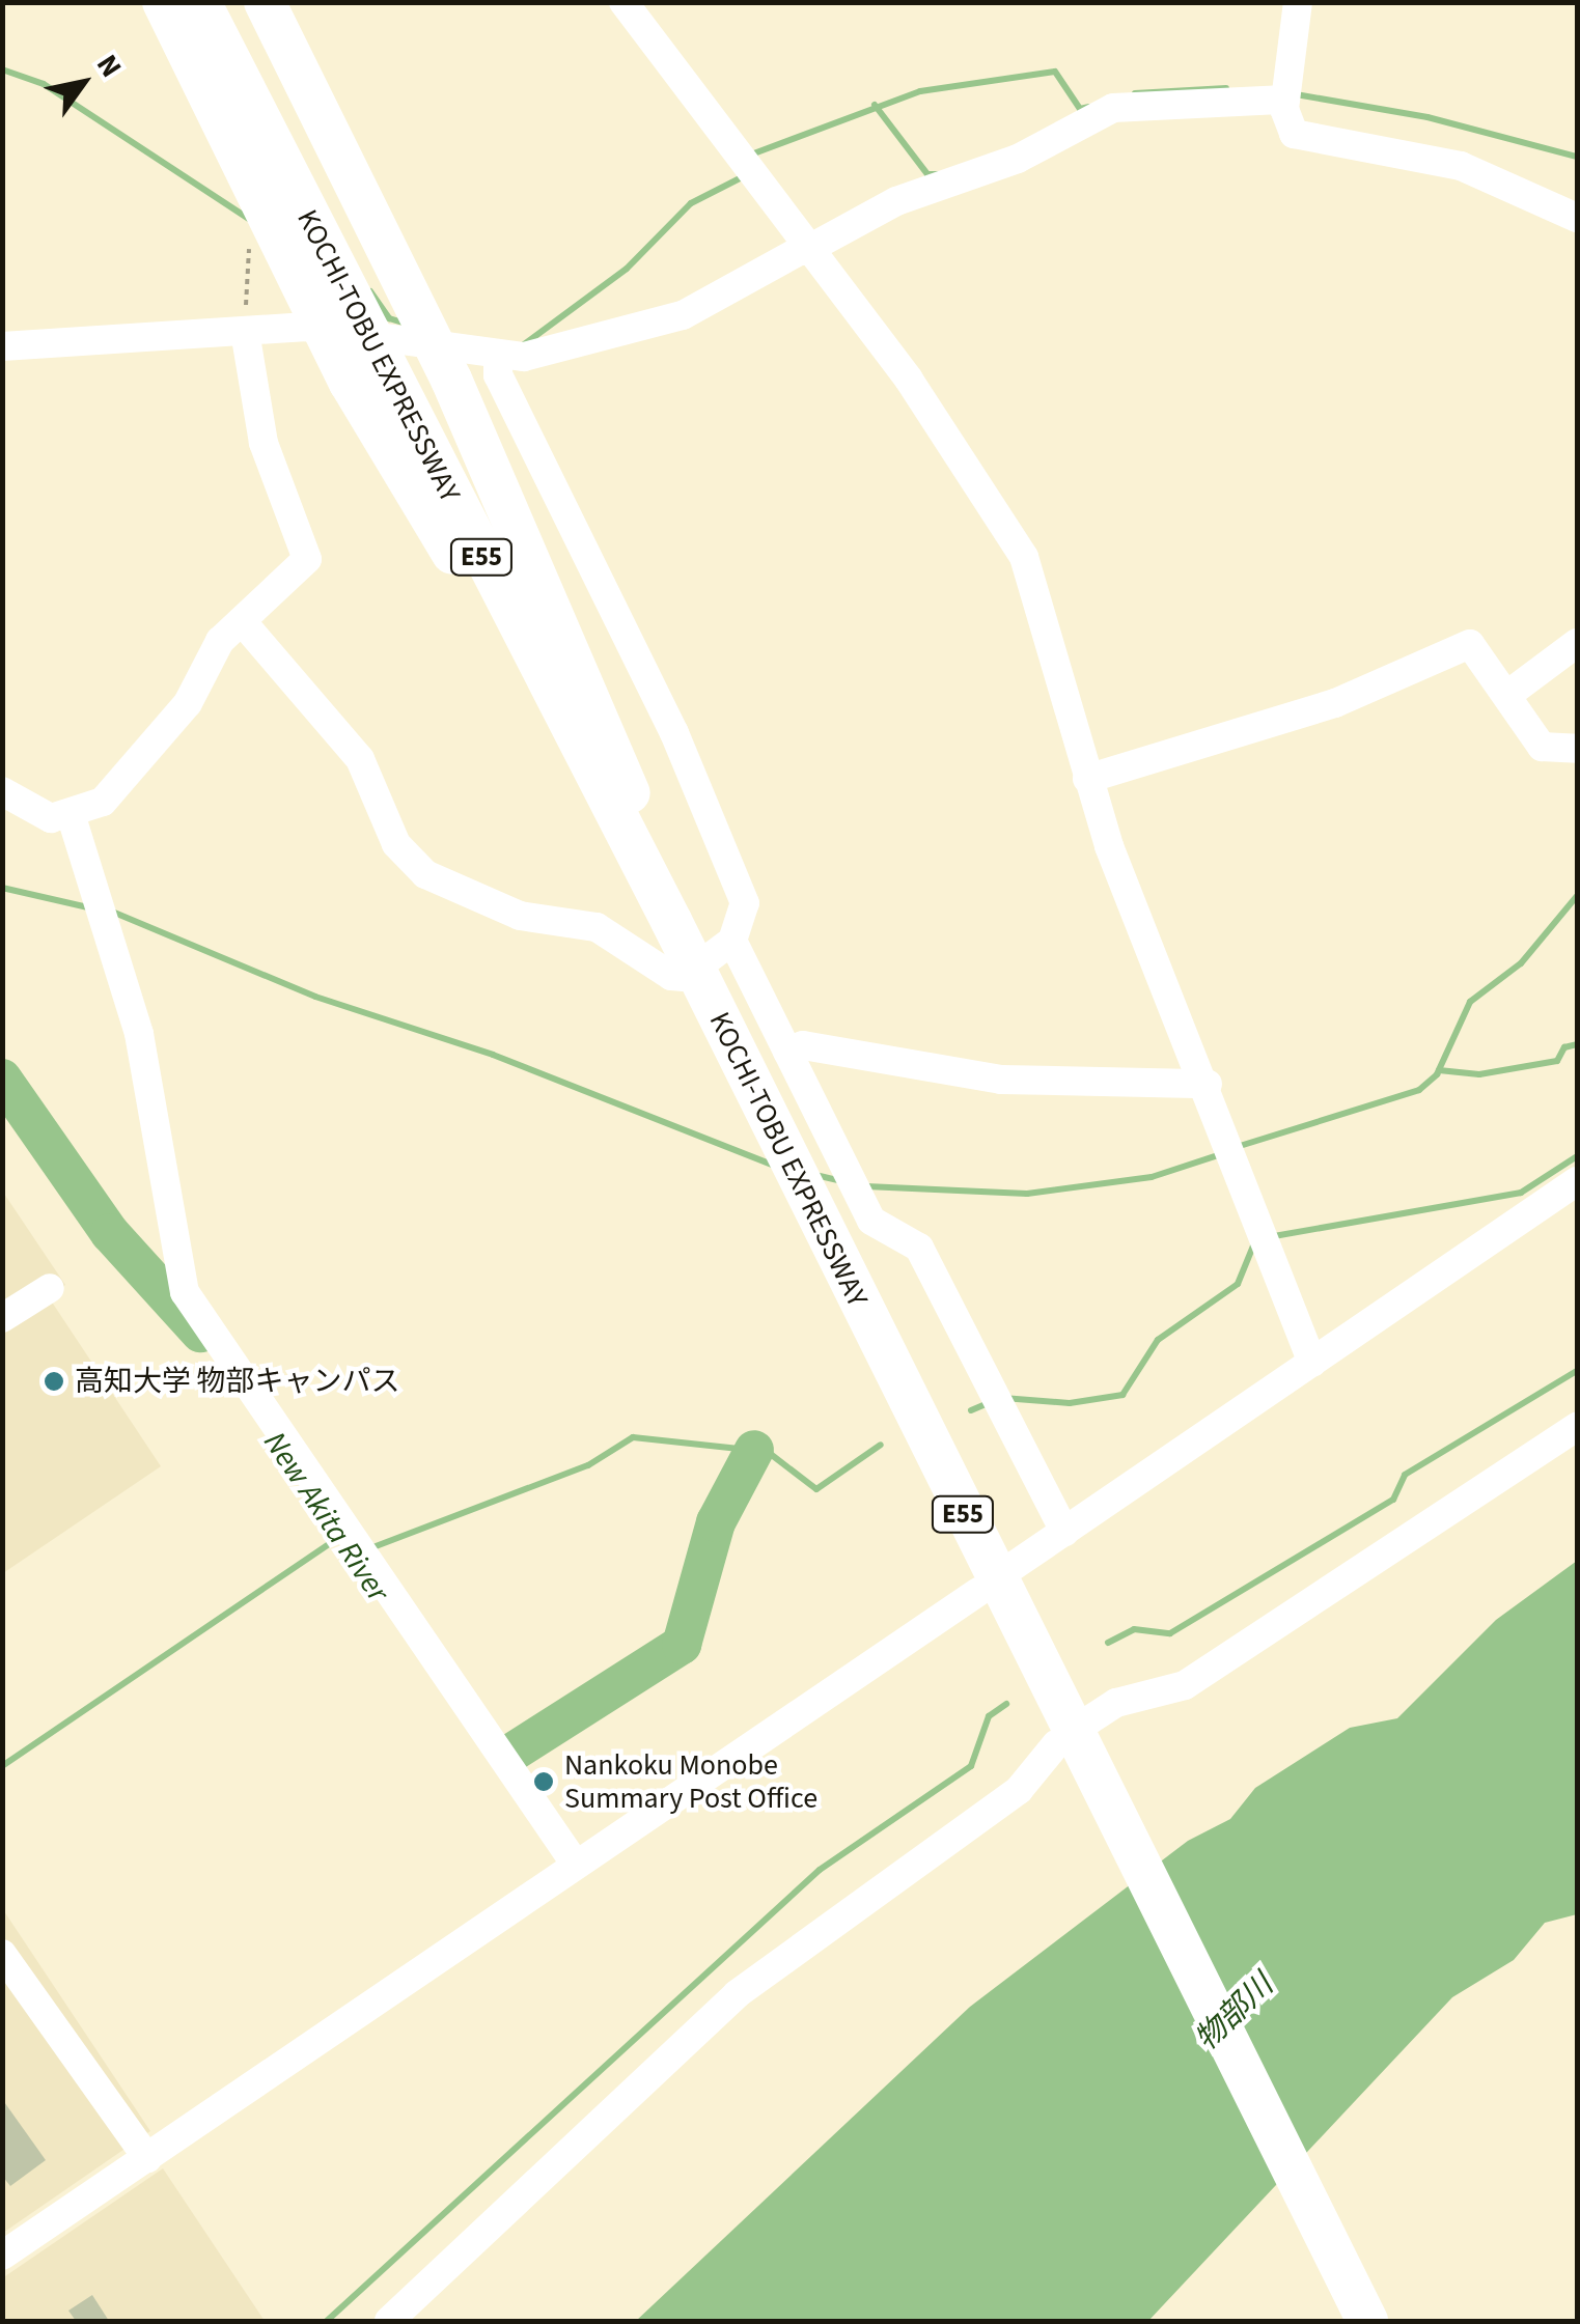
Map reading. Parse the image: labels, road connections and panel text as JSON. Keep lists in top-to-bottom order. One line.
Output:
{"streets":{"highway":["KOCHI-TOBU EXPRESSWAY","E55"]},"water":["New Akita River","物部川"],"places":["高知大学 物部キャンパス","Nankoku Monobe Summary Post Office"],"north":"top right"}
